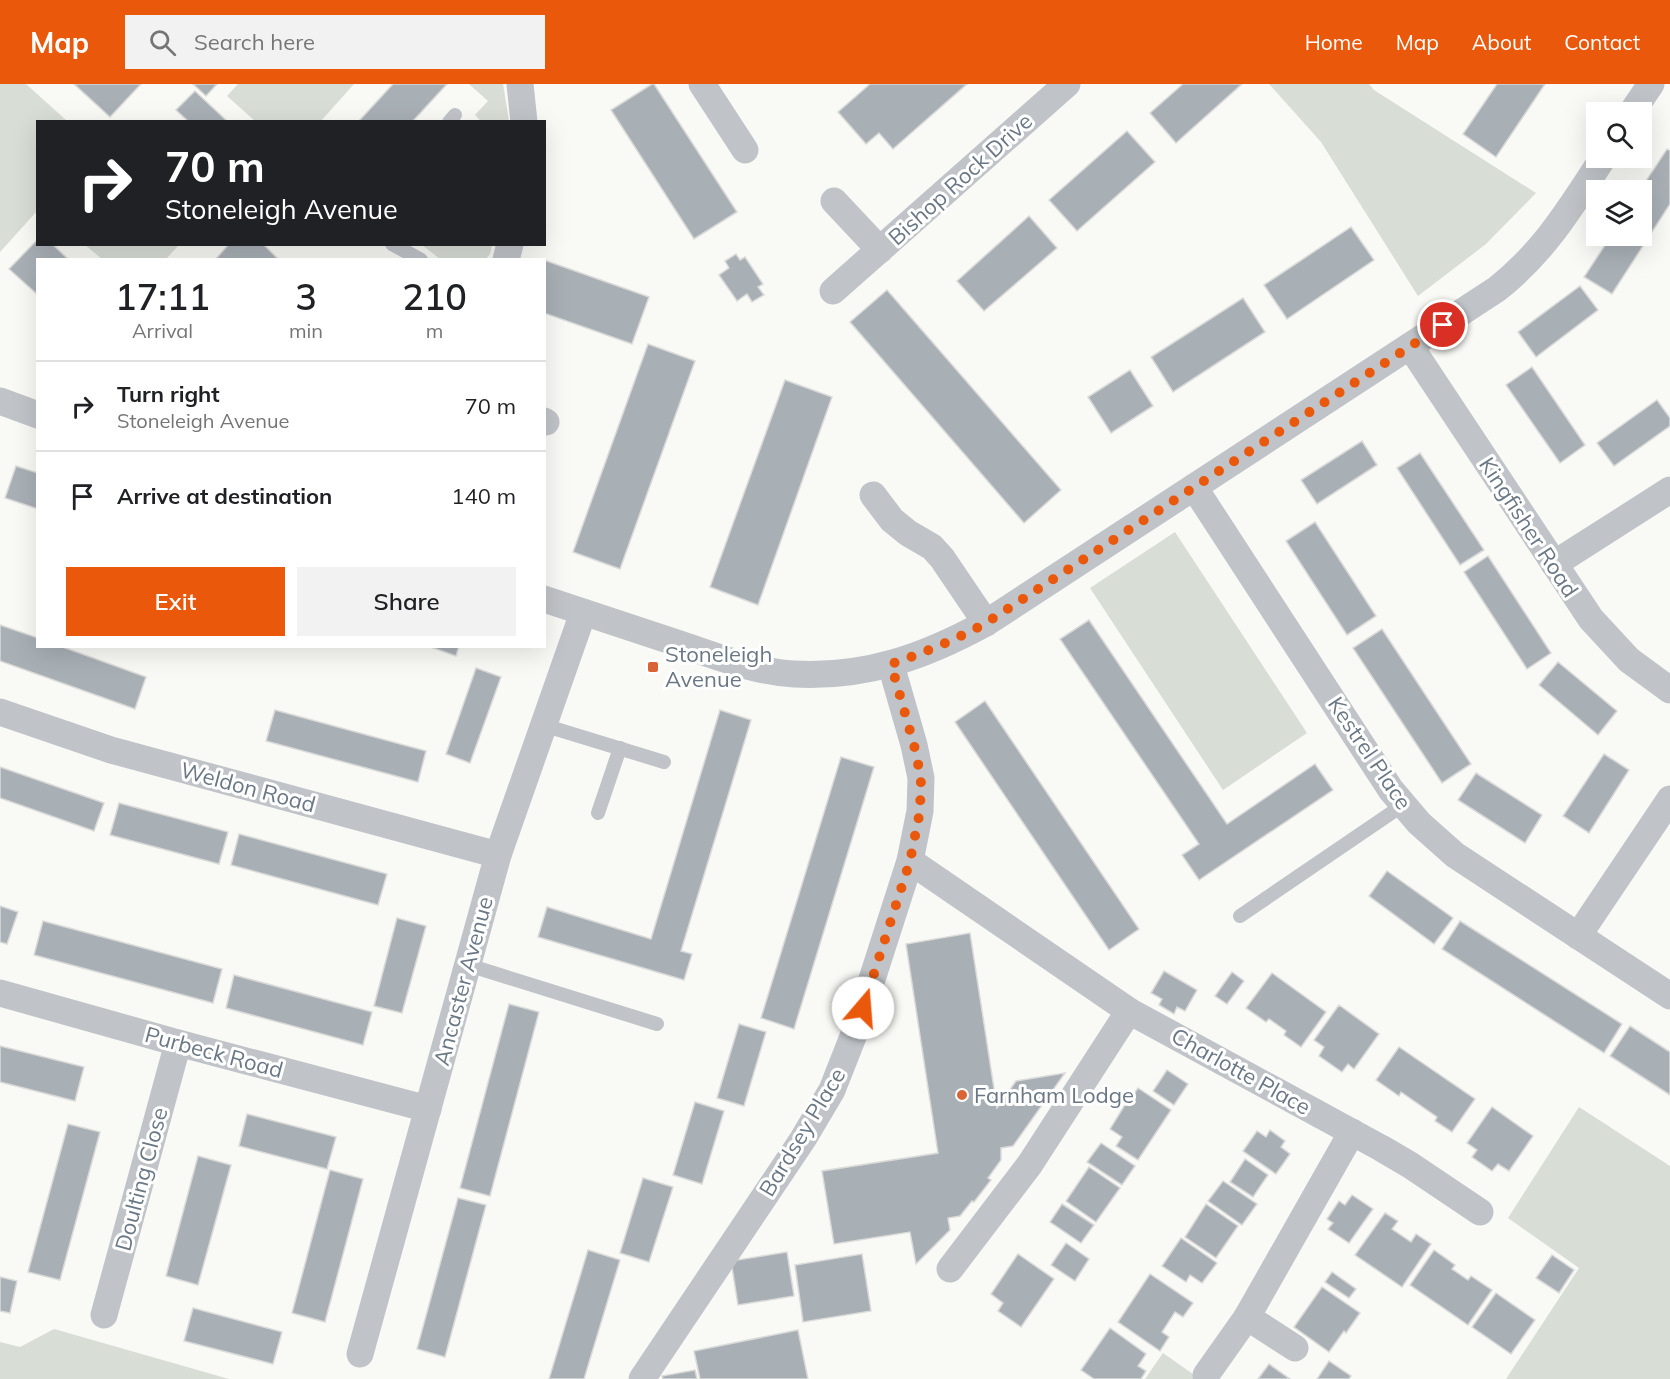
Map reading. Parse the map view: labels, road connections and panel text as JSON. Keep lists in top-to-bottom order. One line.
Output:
{"streets":{"street":["Bishop Rock Drive","Kingfisher Road","Kestrel Place","Weldon Road","Ancaster Avenue","Purbeck Road","Charlotte Place","Bardsey Place","Doulting Close"]},"crossings":[["Weldon Road","Ancaster Avenue"],["Ancaster Avenue","Purbeck Road"],["Purbeck Road","Doulting Close"]],"places":{"transit":["Stoneleigh Avenue"],"other":["Farnham Lodge"]},"page":{"header":"Map","search":"Search here","nav":["Home","Map","About","Contact"],"turn":["70 m","Stoneleigh Avenue"],"eta":["17:11","Arrival","3","min","210","m"],"list":[{"name":"Turn right","note":"Stoneleigh Avenue","value":"70 m"},{"name":"Arrive at destination","value":"140 m"}],"buttons":["Exit","Share"]}}
